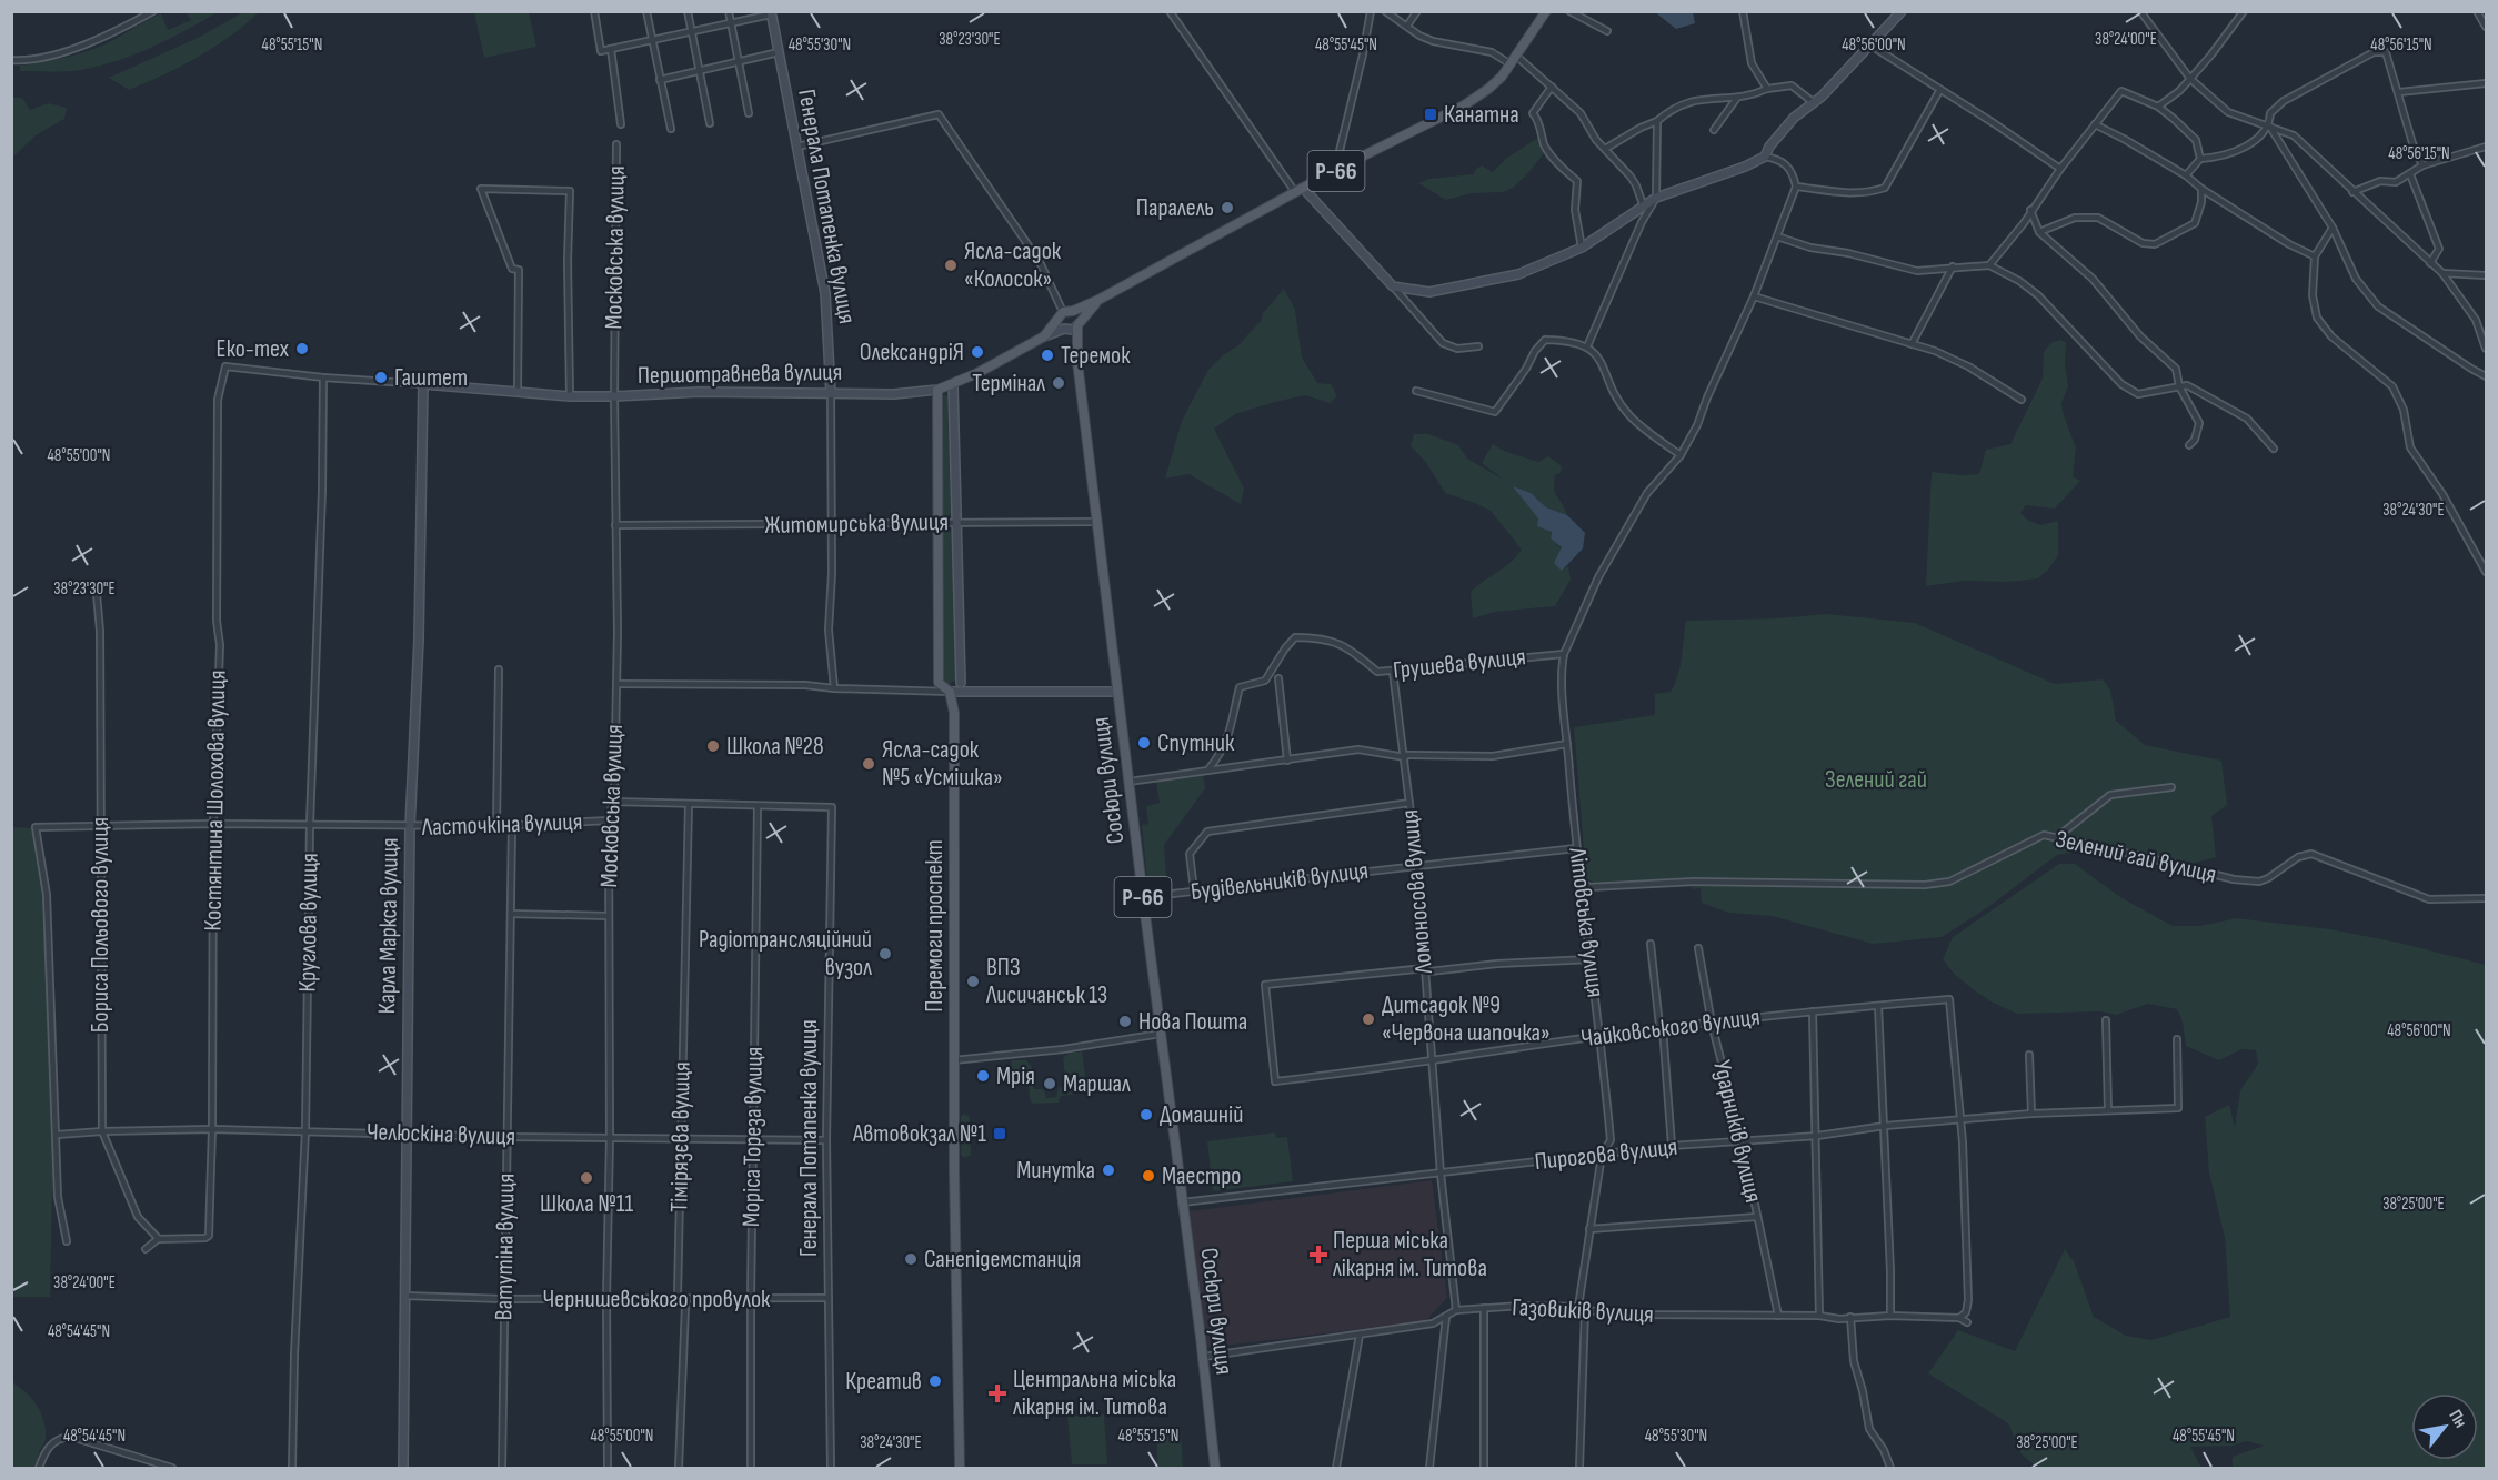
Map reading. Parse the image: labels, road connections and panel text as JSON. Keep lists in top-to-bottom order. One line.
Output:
{"streets":{"main road":["Р-66","Першотравнева вулиця","Сосюри вулиця","Перемоги проспект"],"street":["Генерала Потапенка вулиця","Московська вулиця","Житомирська вулиця","Грушева вулиця","Костянтина Шолохова вулиця","Ласточкіна вулиця","Зелений гай вулиця","Будівельників вулиця","Ломоносова вулиця","Круглова вулиця","Літовська вулиця","Бориса Польового вулиця","Карла Маркса вулиця","Чайковського вулиця","Ударників вулиця","Челюскіна вулиця","Тімірязєва вулиця","Моріса Тореза вулиця","Пирогова вулиця","Ватутіна вулиця","Чернишевського провулок","Газовиків вулиця"]},"crossings":[["Генерала Потапенка вулиця","Першотравнева вулиця"],["Генерала Потапенка вулиця","Житомирська вулиця"],["Генерала Потапенка вулиця","Челюскіна вулиця"],["Генерала Потапенка вулиця","Моріса Тореза вулиця"],["Генерала Потапенка вулиця","Чернишевського провулок"],["Московська вулиця","Першотравнева вулиця"],["Московська вулиця","Житомирська вулиця"],["Московська вулиця","Ласточкіна вулиця"],["Московська вулиця","Челюскіна вулиця"],["Московська вулиця","Чернишевського провулок"],["Першотравнева вулиця","Сосюри вулиця"],["Першотравнева вулиця","Карла Маркса вулиця"],["Першотравнева вулиця","Перемоги проспект"],["Житомирська вулиця","Сосюри вулиця"],["Житомирська вулиця","Перемоги проспект"],["Грушева вулиця","Ломоносова вулиця"],["Грушева вулиця","Літовська вулиця"],["Сосюри вулиця","Будівельників вулиця"],["Сосюри вулиця","Пирогова вулиця"],["Сосюри вулиця","Газовиків вулиця"],["Костянтина Шолохова вулиця","Ласточкіна вулиця"],["Костянтина Шолохова вулиця","Круглова вулиця"],["Костянтина Шолохова вулиця","Бориса Польового вулиця"],["Костянтина Шолохова вулиця","Челюскіна вулиця"],["Ласточкіна вулиця","Круглова вулиця"],["Ласточкіна вулиця","Бориса Польового вулиця"],["Ласточкіна вулиця","Карла Маркса вулиця"],["Ласточкіна вулиця","Челюскіна вулиця"],["Ласточкіна вулиця","Ватутіна вулиця"],["Зелений гай вулиця","Літовська вулиця"],["Будівельників вулиця","Ломоносова вулиця"],["Будівельників вулиця","Літовська вулиця"],["Ломоносова вулиця","Чайковського вулиця"],["Ломоносова вулиця","Пирогова вулиця"],["Ломоносова вулиця","Газовиків вулиця"],["Круглова вулиця","Челюскіна вулиця"],["Літовська вулиця","Чайковського вулиця"],["Літовська вулиця","Пирогова вулиця"],["Літовська вулиця","Газовиків вулиця"],["Бориса Польового вулиця","Челюскіна вулиця"],["Карла Маркса вулиця","Челюскіна вулиця"],["Карла Маркса вулиця","Чернишевського провулок"],["Чайковського вулиця","Ударників вулиця"],["Чайковського вулиця","Пирогова вулиця"],["Ударників вулиця","Пирогова вулиця"],["Ударників вулиця","Газовиків вулиця"],["Челюскіна вулиця","Тімірязєва вулиця"],["Челюскіна вулиця","Моріса Тореза вулиця"],["Челюскіна вулиця","Ватутіна вулиця"],["Тімірязєва вулиця","Чернишевського провулок"],["Моріса Тореза вулиця","Чернишевського провулок"],["Ватутіна вулиця","Чернишевського провулок"]],"parks":["Зелений гай"],"places":{"transit":["Канатна","Автовокзал №1"],"other":["Паралель","Ясла-садок «Колосок»","Еко-тех","ОлександріЯ","Теремок","Гаштет","Термінал","Спутник","Школа №28","Ясла-садок №5 «Усмішка»","Радіотрансляційний вузол","ВПЗ Лисичанськ 13","Дитсадок №9 «Червона шапочка»","Нова Пошта","Мрія","Маршал","Домашній","Минутка","Маестро","Школа №11","Санепідемстанція","Креатив"],"health":["Перша міська лікарня ім. Титова","Центральна міська лікарня ім. Титова"]},"north":"top right","coordinates":["38°23'30\"E","38°24'00\"E","48°55'15\"N","48°55'30\"N","48°55'45\"N","48°56'00\"N","48°56'15\"N","48°55'00\"N","38°24'30\"E","38°25'00\"E","48°54'45\"N"]}
